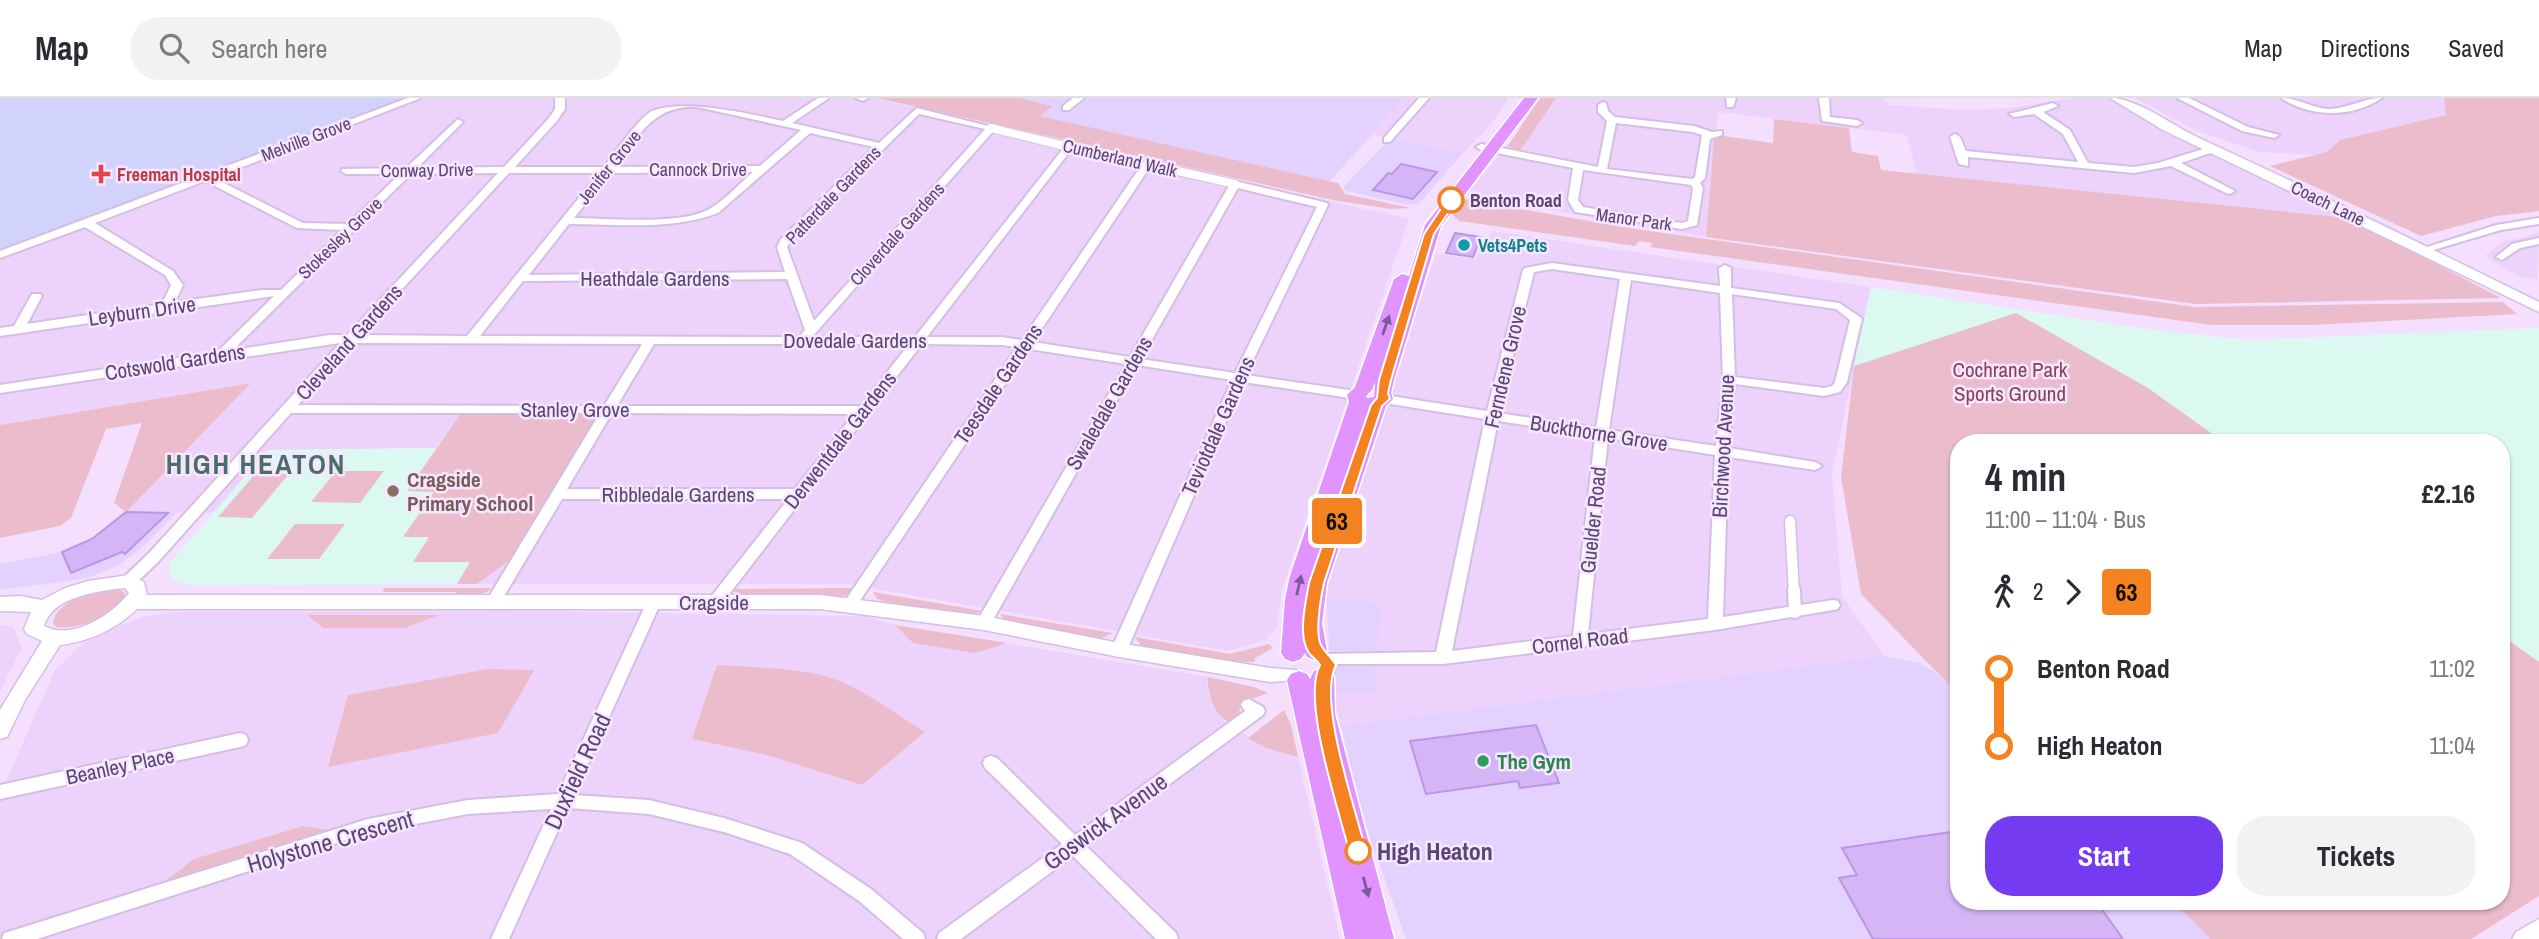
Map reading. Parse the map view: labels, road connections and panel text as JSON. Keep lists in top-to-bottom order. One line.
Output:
{"streets":{"street":["Melville Grove","Cumberland Walk","Jenifer Grove","Cannock Drive","Conway Drive","Patterdale Gardens","Coach Lane","Manor Park","Cloverdale Gardens","Stokesley Grove","Heathdale Gardens","Leyburn Drive","Dovedale Gardens","Cleveland Gardens","Cotswold Gardens","Ferndene Grove","Teesdale Gardens","Swaledale Gardens","Stanley Grove","Teviotdale Gardens","Buckthorne Grove","Derwentdale Gardens","Birchwood Avenue","Ribbledale Gardens","Guelder Road","Cragside","Cornel Road","Beanley Place","Duxfield Road","Goswick Avenue","Holystone Crescent"]},"crossings":[["Cumberland Walk","Patterdale Gardens"],["Cumberland Walk","Cloverdale Gardens"],["Cumberland Walk","Teesdale Gardens"],["Cumberland Walk","Swaledale Gardens"],["Cumberland Walk","Teviotdale Gardens"],["Cumberland Walk","Derwentdale Gardens"],["Jenifer Grove","Cannock Drive"],["Jenifer Grove","Patterdale Gardens"],["Jenifer Grove","Heathdale Gardens"],["Jenifer Grove","Dovedale Gardens"],["Cannock Drive","Conway Drive"],["Cannock Drive","Cleveland Gardens"],["Conway Drive","Stokesley Grove"],["Conway Drive","Cleveland Gardens"],["Patterdale Gardens","Cloverdale Gardens"],["Patterdale Gardens","Heathdale Gardens"],["Patterdale Gardens","Dovedale Gardens"],["Cloverdale Gardens","Dovedale Gardens"],["Stokesley Grove","Leyburn Drive"],["Stokesley Grove","Cotswold Gardens"],["Dovedale Gardens","Cleveland Gardens"],["Dovedale Gardens","Cotswold Gardens"],["Dovedale Gardens","Teesdale Gardens"],["Dovedale Gardens","Swaledale Gardens"],["Dovedale Gardens","Teviotdale Gardens"],["Dovedale Gardens","Buckthorne Grove"],["Dovedale Gardens","Derwentdale Gardens"],["Cleveland Gardens","Cotswold Gardens"],["Cleveland Gardens","Stanley Grove"],["Ferndene Grove","Buckthorne Grove"],["Ferndene Grove","Birchwood Avenue"],["Ferndene Grove","Guelder Road"],["Ferndene Grove","Cornel Road"],["Teesdale Gardens","Cragside"],["Swaledale Gardens","Cragside"],["Stanley Grove","Derwentdale Gardens"],["Teviotdale Gardens","Cragside"],["Buckthorne Grove","Birchwood Avenue"],["Buckthorne Grove","Guelder Road"],["Derwentdale Gardens","Ribbledale Gardens"],["Derwentdale Gardens","Cragside"],["Birchwood Avenue","Cornel Road"],["Guelder Road","Cornel Road"],["Cragside","Cornel Road"],["Cragside","Duxfield Road"],["Duxfield Road","Holystone Crescent"]],"districts":["HIGH HEATON"],"parks":["Cochrane Park Sports Ground"],"places":{"health":["Freeman Hospital"],"other":["Benton Road","Vets4Pets","Cragside Primary School","The Gym","High Heaton"]},"lines":["bus line 63"],"page":{"header":"Map","search":"Search here","nav":["Map","Directions","Saved"],"on_map":"63","heading":["4 min","11:00 – 11:04 · Bus","£2.16"],"legs":["2","63"],"list":[{"name":"Benton Road","value":"11:02"},{"name":"High Heaton","value":"11:04"}],"buttons":["Start","Tickets"]}}
